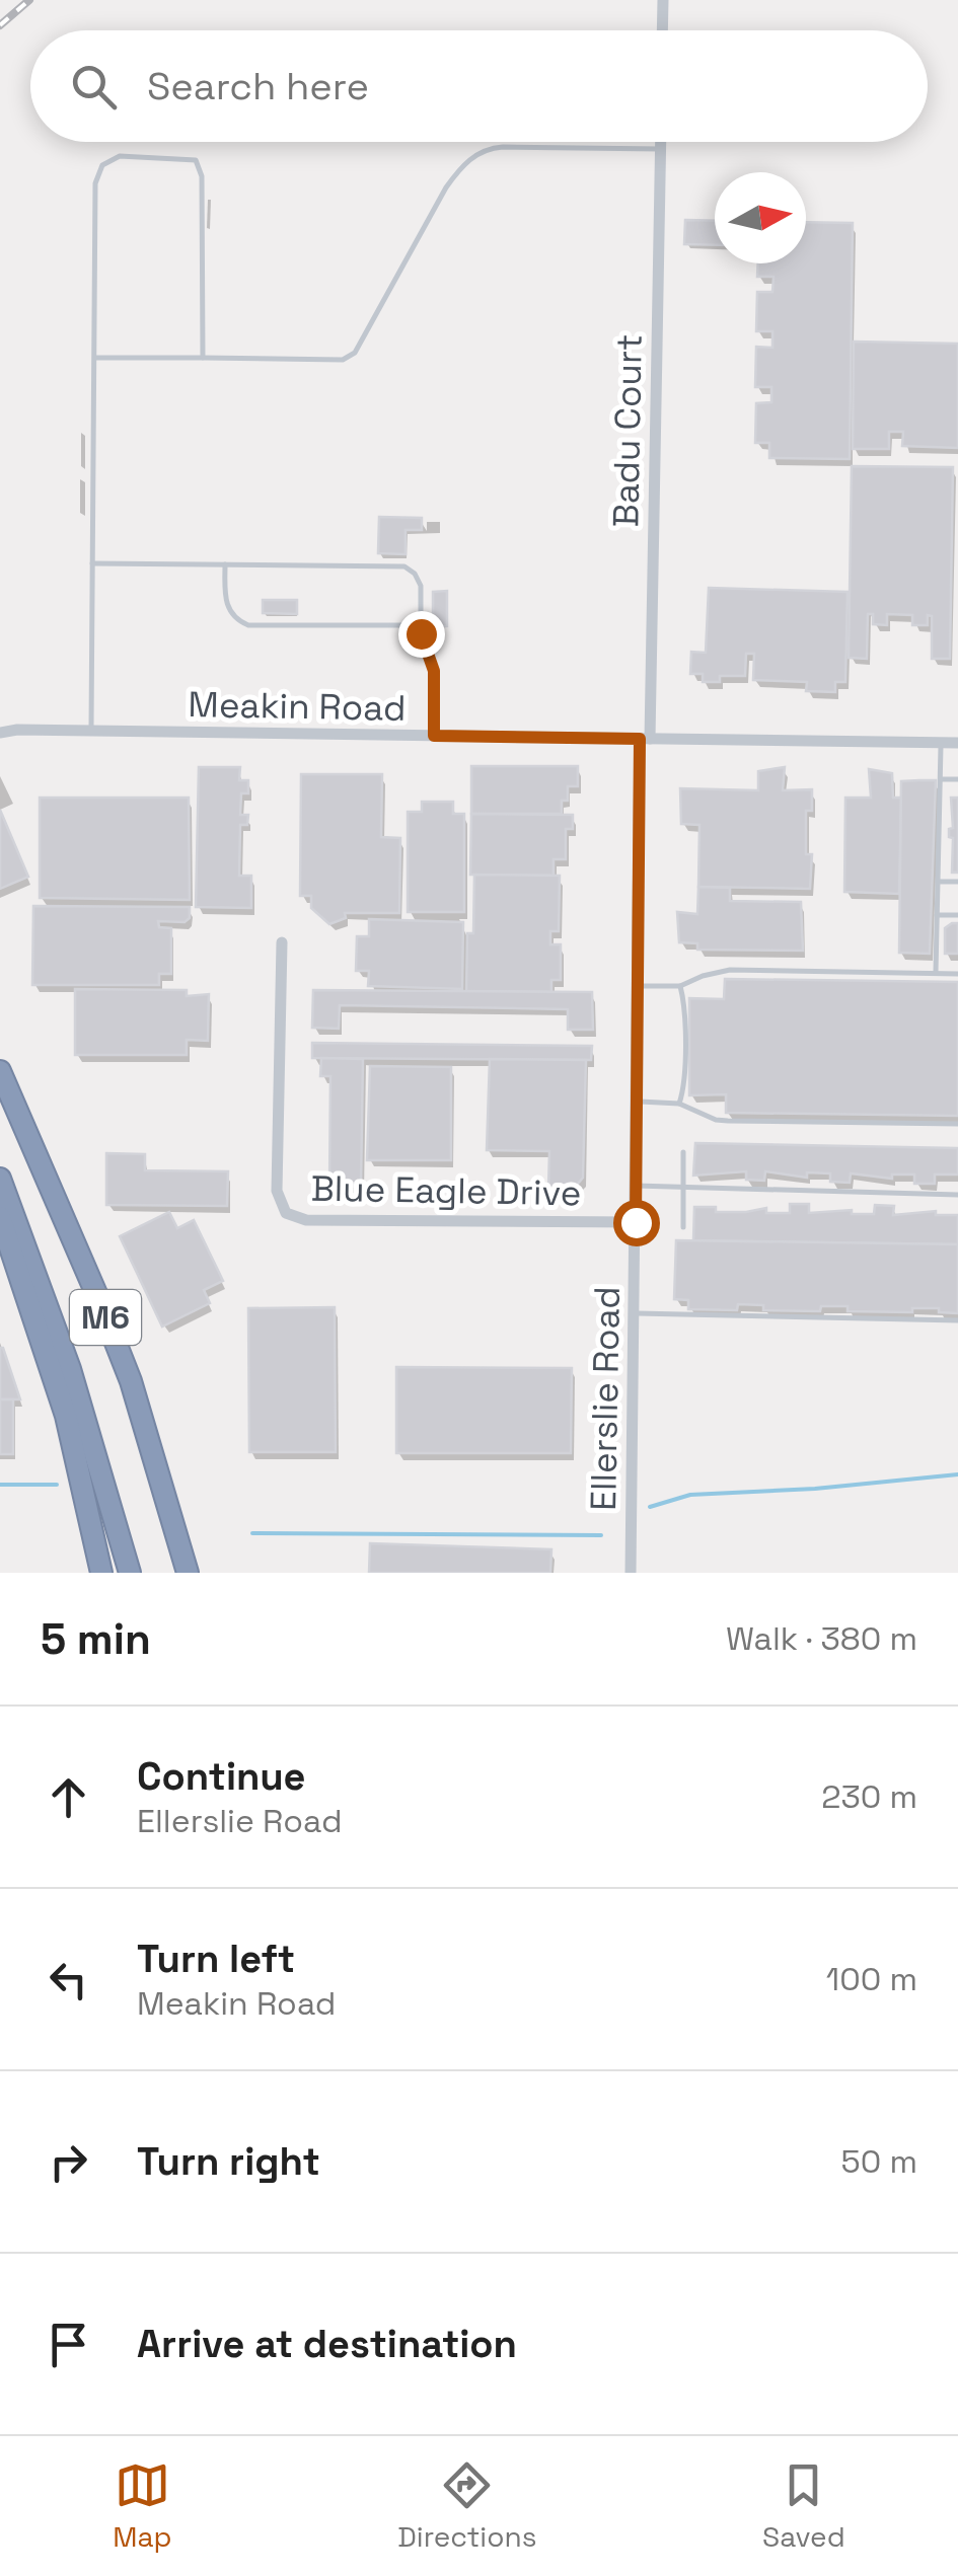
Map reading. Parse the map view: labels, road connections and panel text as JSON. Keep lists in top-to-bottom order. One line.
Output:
{"streets":{"highway":["M6"],"street":["Badu Court","Meakin Road","Blue Eagle Drive","Ellerslie Road"]},"crossings":[["Badu Court","Meakin Road"],["Badu Court","Ellerslie Road"],["Meakin Road","Ellerslie Road"],["Blue Eagle Drive","Ellerslie Road"]],"north":"right","page":{"search":"Search here","heading":["5 min","Walk · 380 m"],"list":[["Continue","Ellerslie Road","230 m"],["Turn left","Meakin Road","100 m"],["Turn right","50 m"],"Arrive at destination"],"nav":["Map","Directions","Saved"]}}
